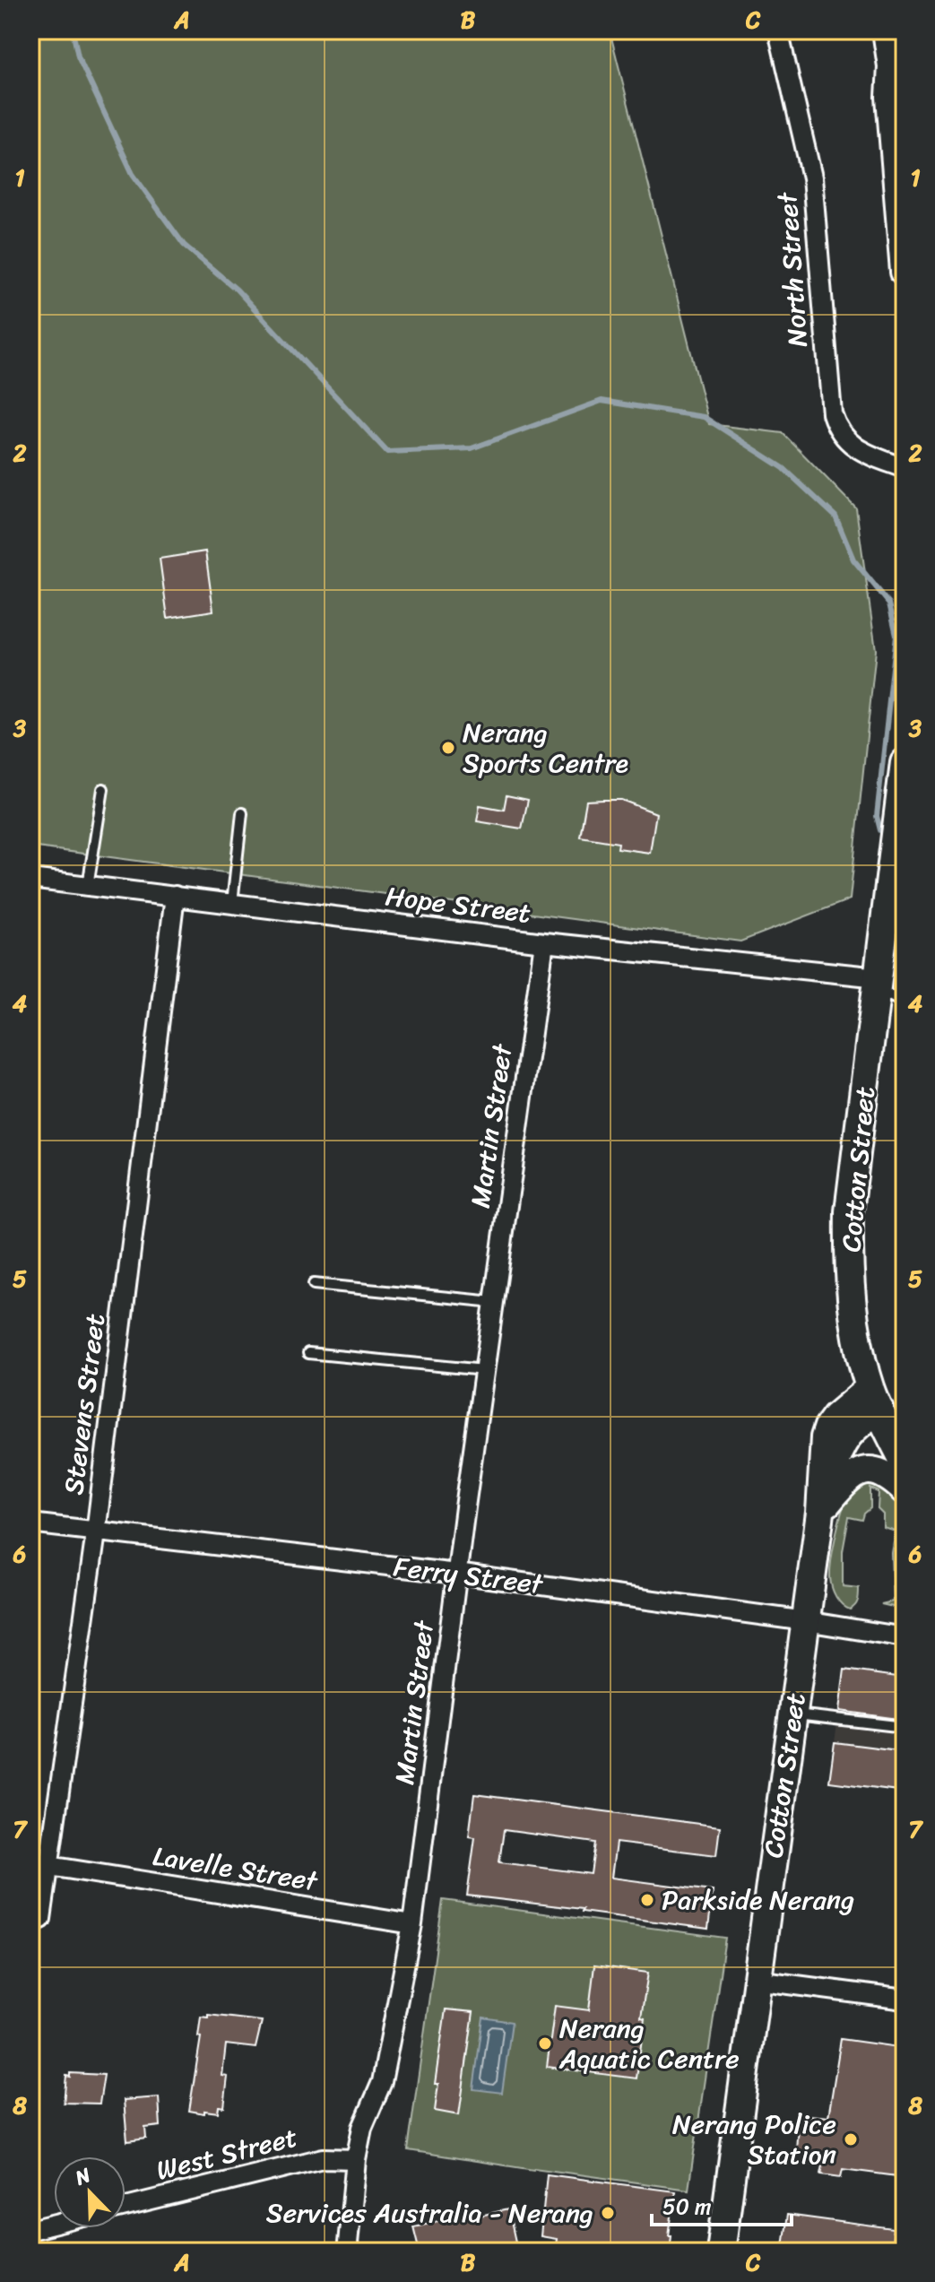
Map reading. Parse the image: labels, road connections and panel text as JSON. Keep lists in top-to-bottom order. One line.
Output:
{"streets":{"street":["North Street","Hope Street","Martin Street","Cotton Street","Stevens Street","Ferry Street","Lavelle Street","West Street"]},"crossings":[["Hope Street","Martin Street"],["Hope Street","Cotton Street"],["Hope Street","Stevens Street"],["Martin Street","Ferry Street"],["Martin Street","Lavelle Street"],["Martin Street","West Street"],["Cotton Street","Ferry Street"],["Stevens Street","Ferry Street"],["Stevens Street","Lavelle Street"]],"places":["Nerang Sports Centre","Parkside Nerang","Nerang Aquatic Centre","Nerang Police Station","Services Australia - Nerang"],"scale_bar":"50 m","north":"top left","grid":{"columns":["A","B","C"],"rows":["1","2","3","4","5","6","7","8"]}}
